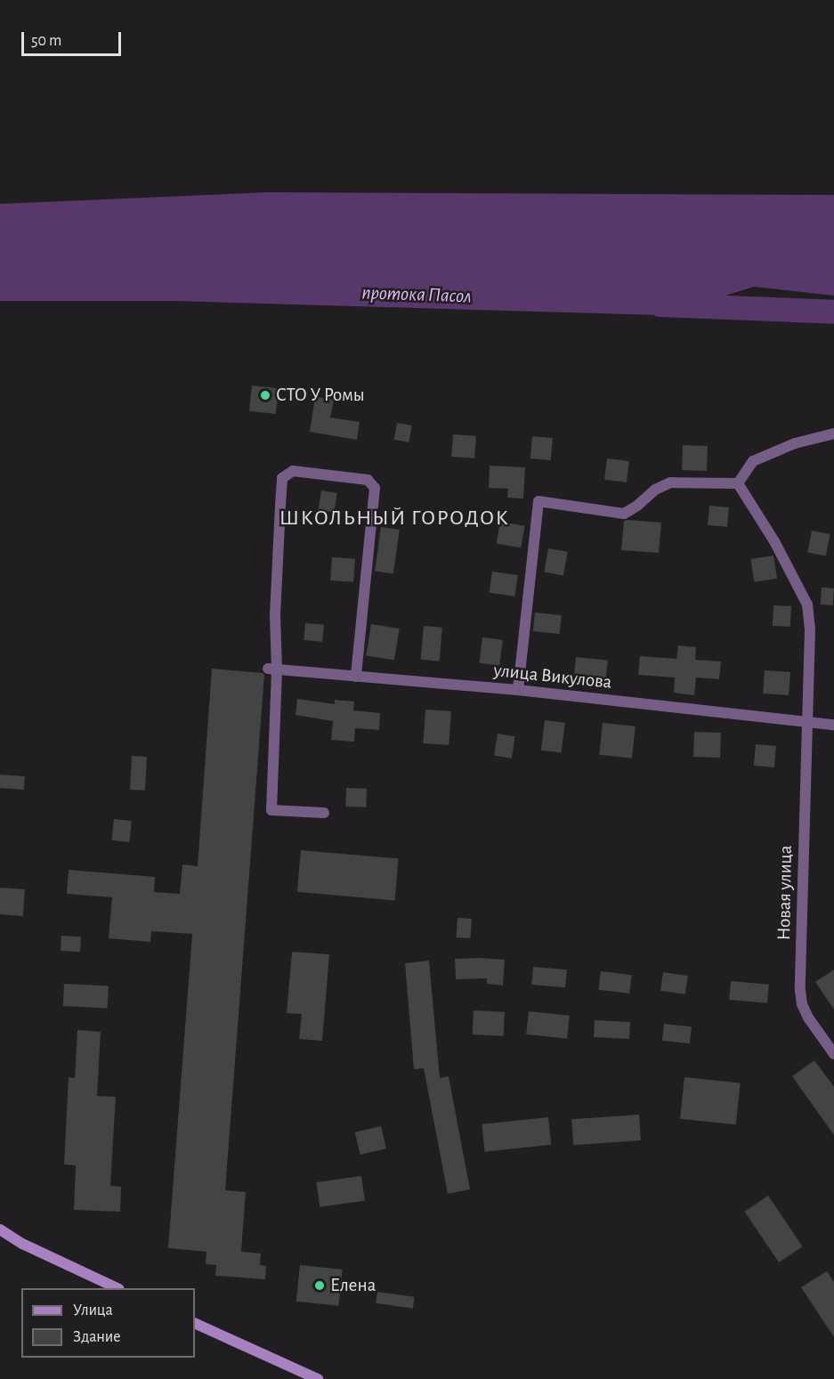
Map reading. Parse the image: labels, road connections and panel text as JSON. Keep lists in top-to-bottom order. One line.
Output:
{"streets":{"street":["улица Викулова","Новая улица"]},"crossings":[["улица Викулова","Новая улица"]],"districts":["ШКОЛЬНЫЙ ГОРОДОК"],"water":["протока Пасол"],"places":["СТО У Ромы","Елена"],"legend":["Улица","Здание"],"scale_bar":"50 m"}
